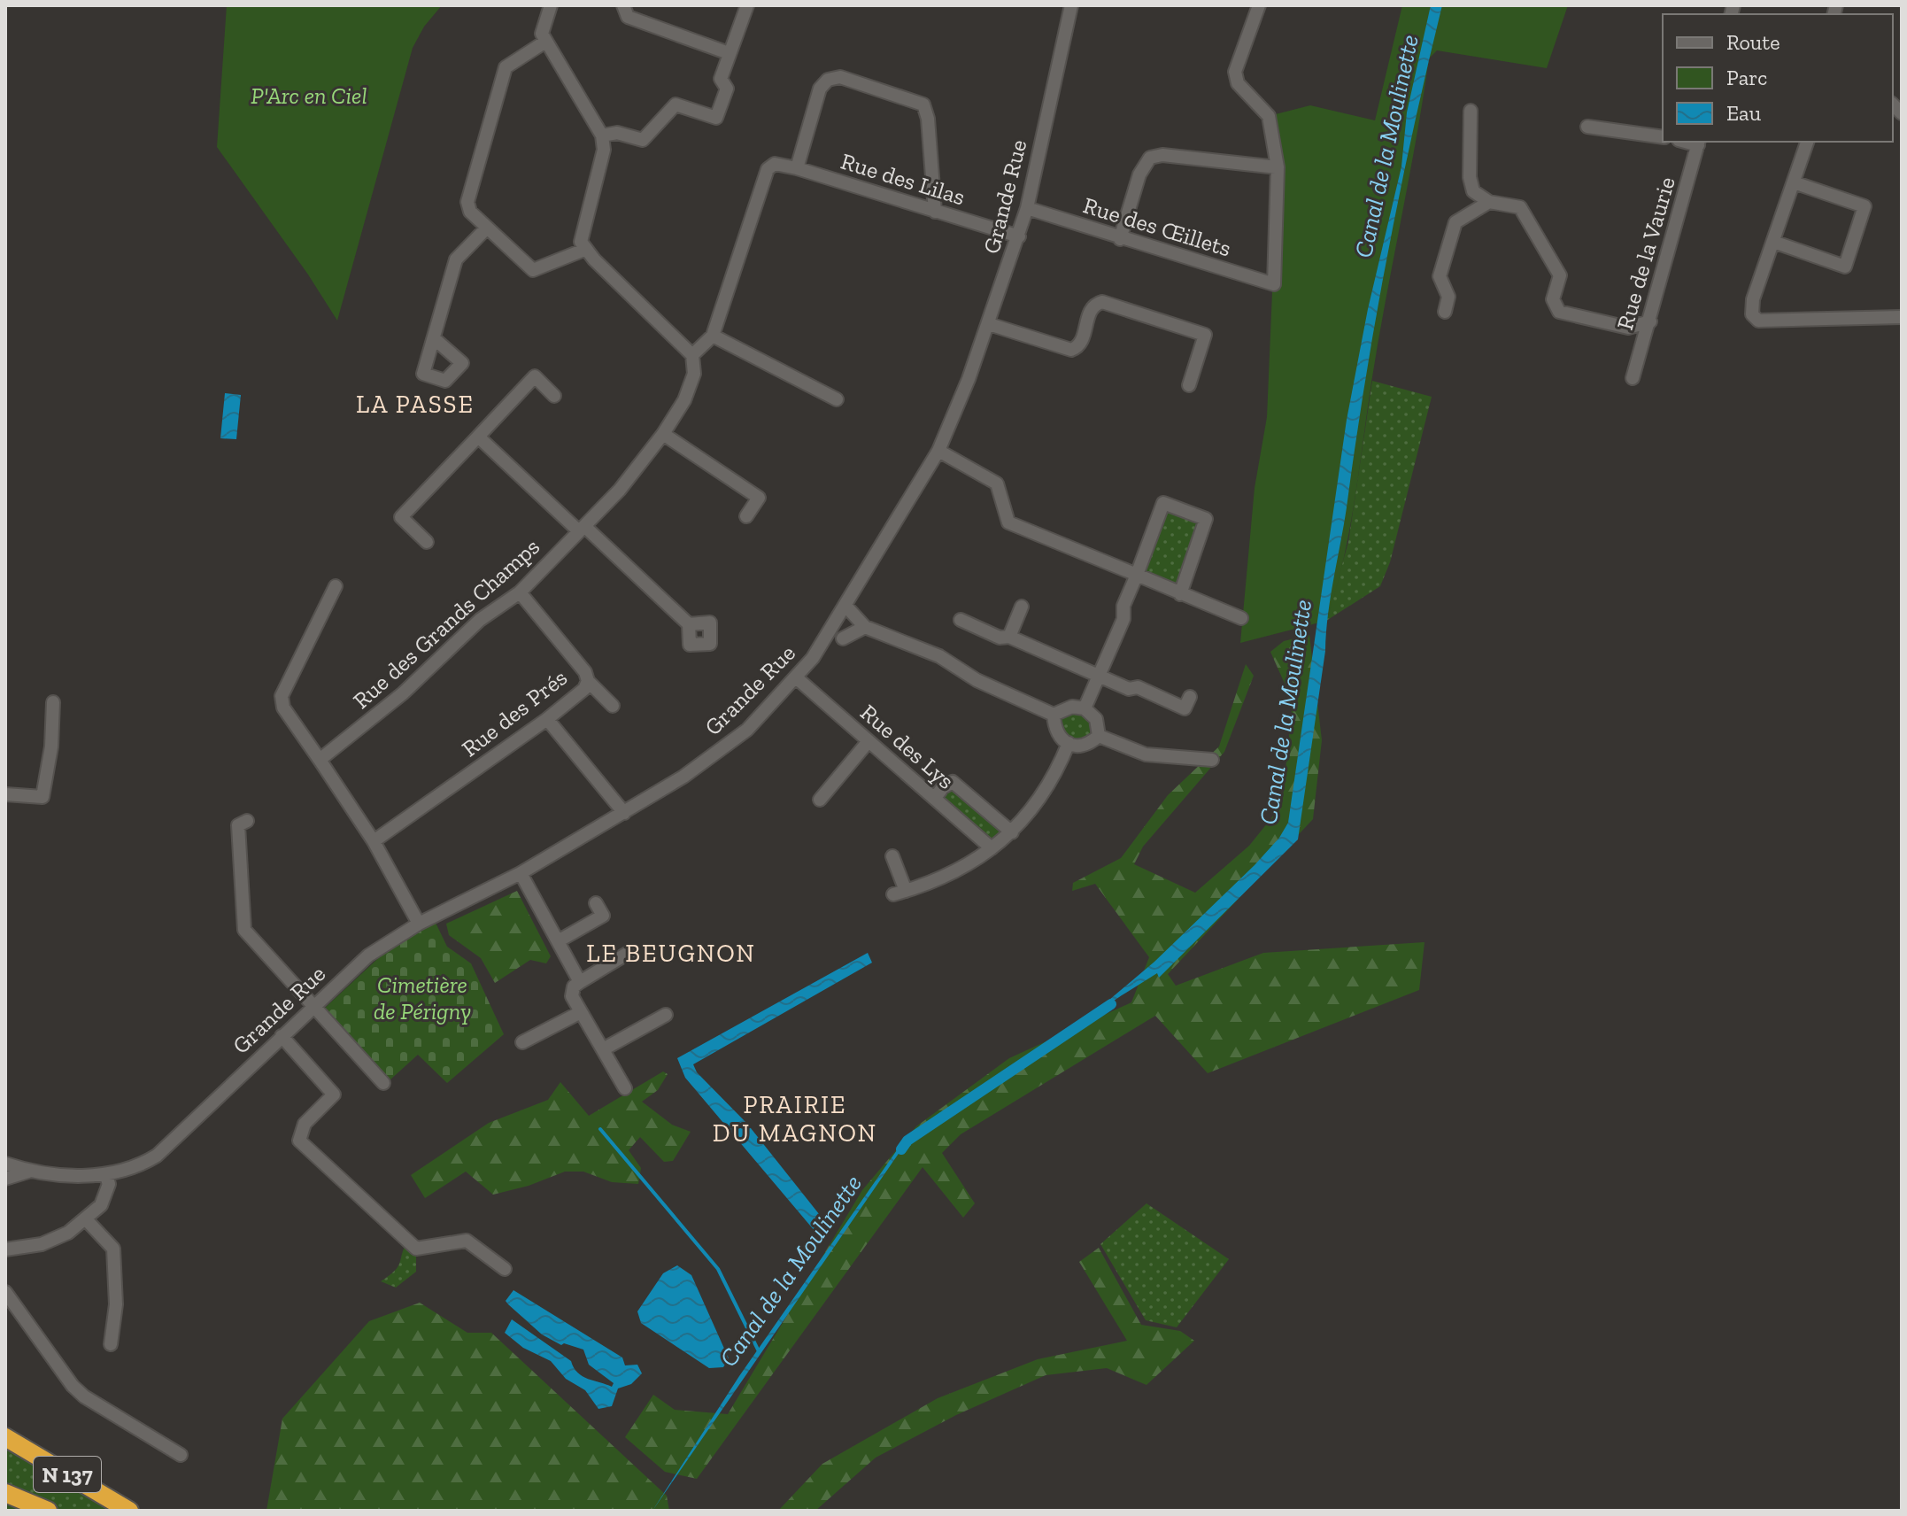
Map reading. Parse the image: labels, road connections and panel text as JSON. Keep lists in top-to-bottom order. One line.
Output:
{"streets":{"highway":["N 137"],"street":["Rue des Lilas","Grande Rue","Rue des Œillets","Rue de la Vaurie","Rue des Grands Champs","Rue des Prés","Rue des Lys"]},"crossings":[["Rue des Lilas","Grande Rue"],["Grande Rue","Rue des Œillets"],["Grande Rue","Rue des Lys"],["Rue des Grands Champs","Rue des Prés"]],"districts":["LA PASSE","LE BEUGNON","PRAIRIE DU MAGNON"],"water":["Canal de la Moulinette"],"parks":["P'Arc en Ciel","Cimetière de Périgny"],"legend":["Route","Parc","Eau"]}
